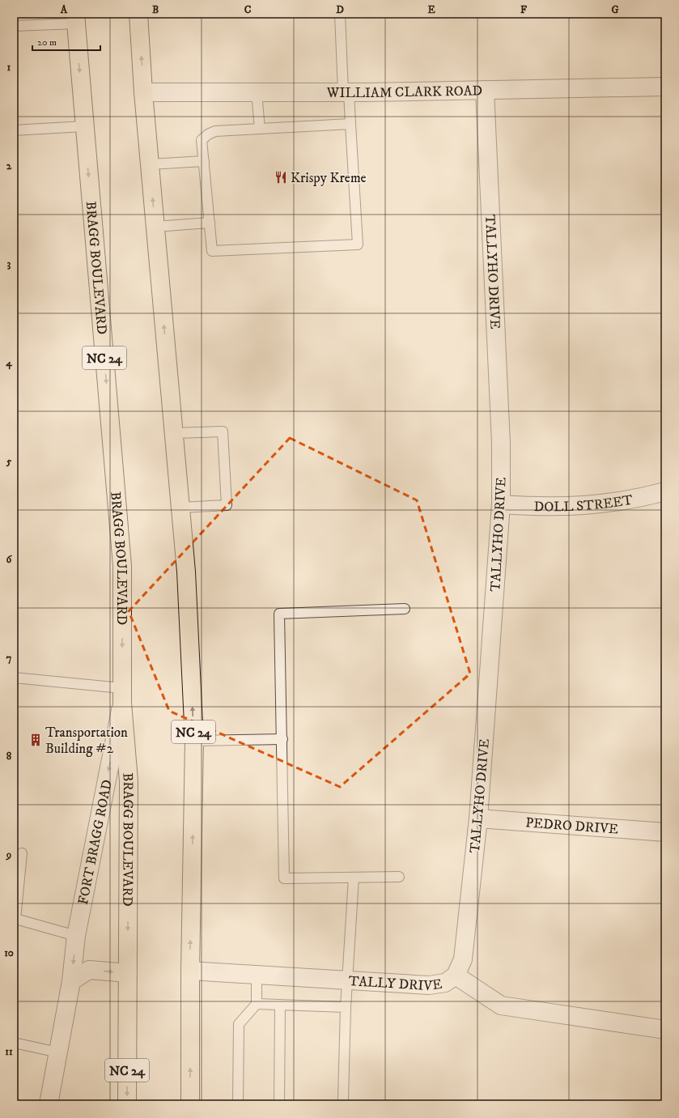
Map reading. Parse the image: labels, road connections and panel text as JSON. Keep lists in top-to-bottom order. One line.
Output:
{"streets":{"main road":["BRAGG BOULEVARD","NC 24"],"street":["WILLIAM CLARK ROAD","TALLYHO DRIVE","DOLL STREET","PEDRO DRIVE","FORT BRAGG ROAD","TALLY DRIVE"]},"crossings":[["WILLIAM CLARK ROAD","TALLYHO DRIVE"],["WILLIAM CLARK ROAD","NC 24"],["BRAGG BOULEVARD","FORT BRAGG ROAD"],["TALLYHO DRIVE","DOLL STREET"],["TALLYHO DRIVE","PEDRO DRIVE"],["TALLYHO DRIVE","TALLY DRIVE"],["NC 24","TALLY DRIVE"]],"one_way":["FORT BRAGG ROAD"],"places":{"restaurant":["Krispy Kreme"],"building":["Transportation Building #2"]},"scale_bar":"20 m","grid":{"columns":["A","B","C","D","E","F","G"],"rows":["1","2","3","4","5","6","7","8","9","10","11"]}}
